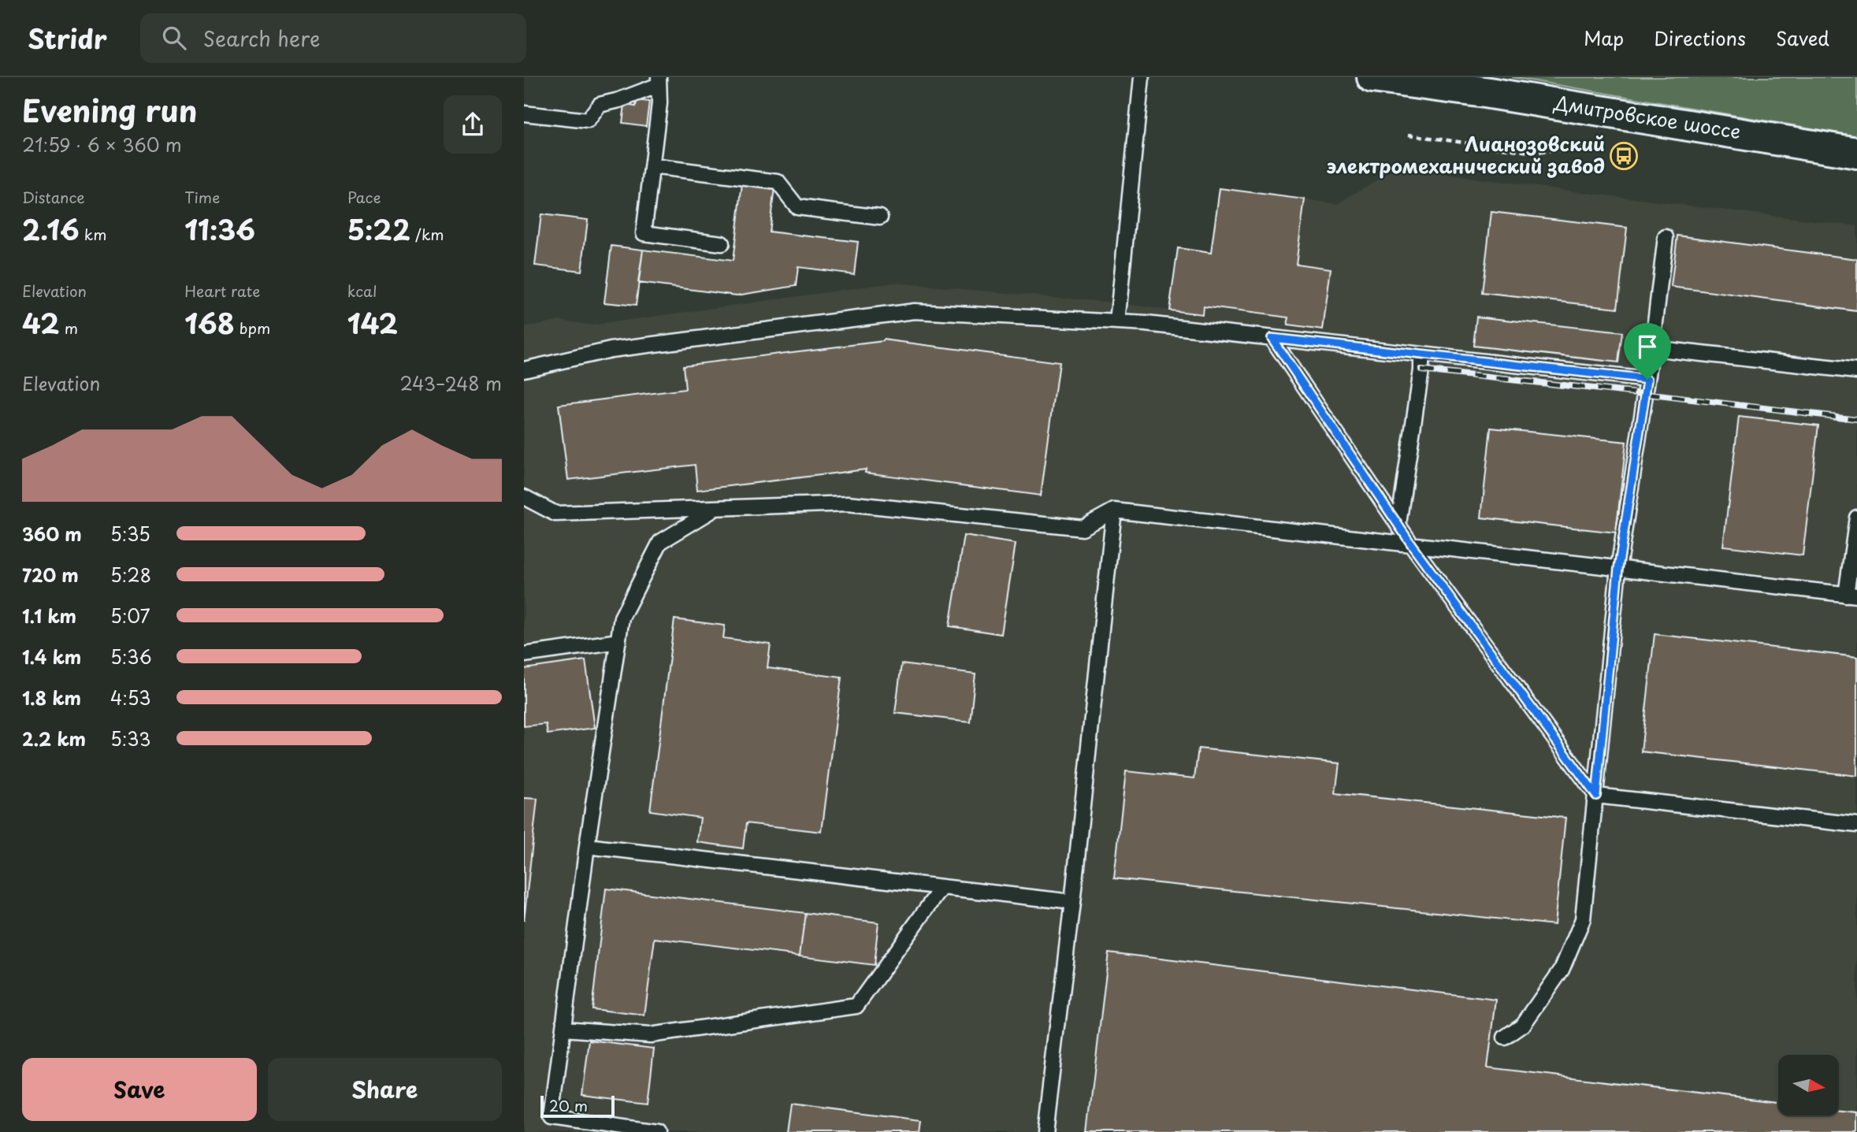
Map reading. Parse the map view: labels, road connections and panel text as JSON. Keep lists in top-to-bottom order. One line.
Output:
{"streets":{"main road":["Дмитровское шоссе"]},"places":{"bus stop":["Лианозовский электромеханический завод"]},"scale_bar":"20 m","north":"right","page":{"header":"Stridr","search":"Search here","nav":["Map","Directions","Saved"],"heading":["Evening run","21:59 · 6 × 360 m"],"stats":[["Distance","2.16 km"],["Time","11:36"],["Pace","5:22 /km"],["Elevation","42 m"],["Heart rate","168 bpm"],["kcal","142"]],"chart":["Elevation","243–248 m"],"list":[{"name":"360 m","note":"5:35"},{"name":"720 m","note":"5:28"},{"name":"1.1 km","note":"5:07"},{"name":"1.4 km","note":"5:36"},{"name":"1.8 km","note":"4:53"},{"name":"2.2 km","note":"5:33"}],"buttons":["Save","Share"],"scale":"20 m"}}
